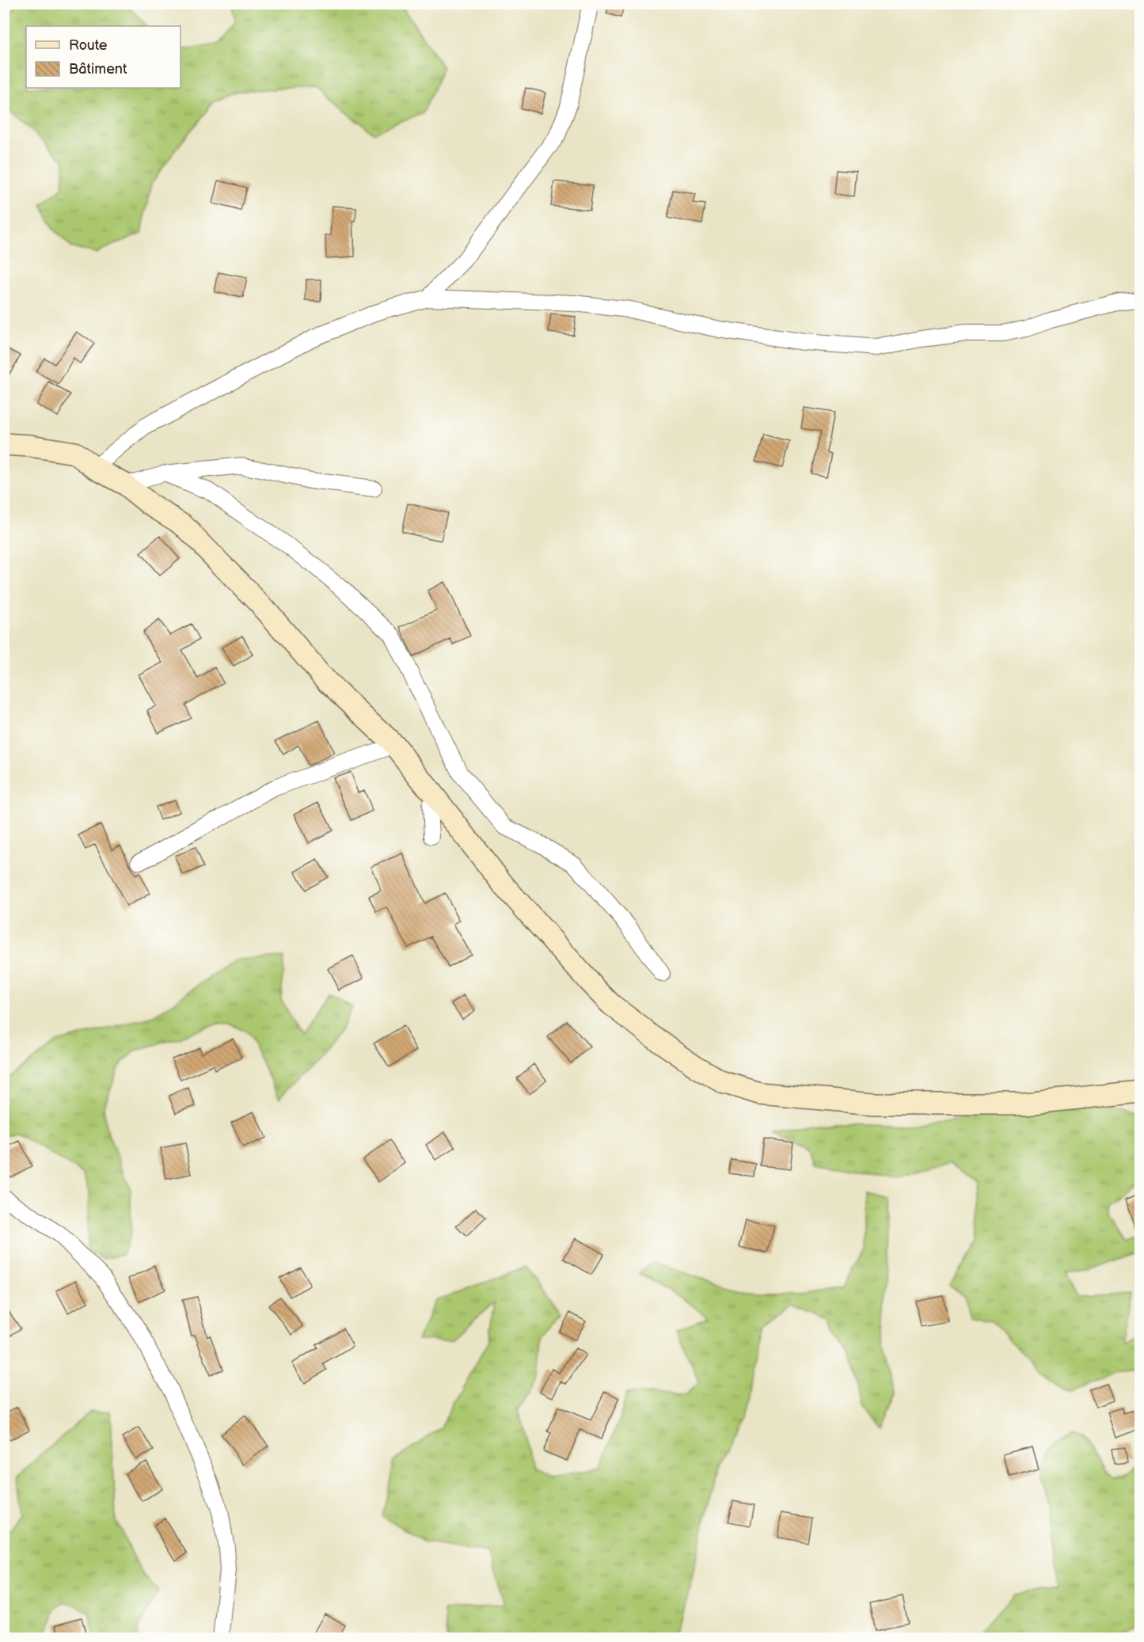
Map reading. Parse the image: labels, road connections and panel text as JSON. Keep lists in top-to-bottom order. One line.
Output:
{"legend":["Route","Bâtiment"]}
